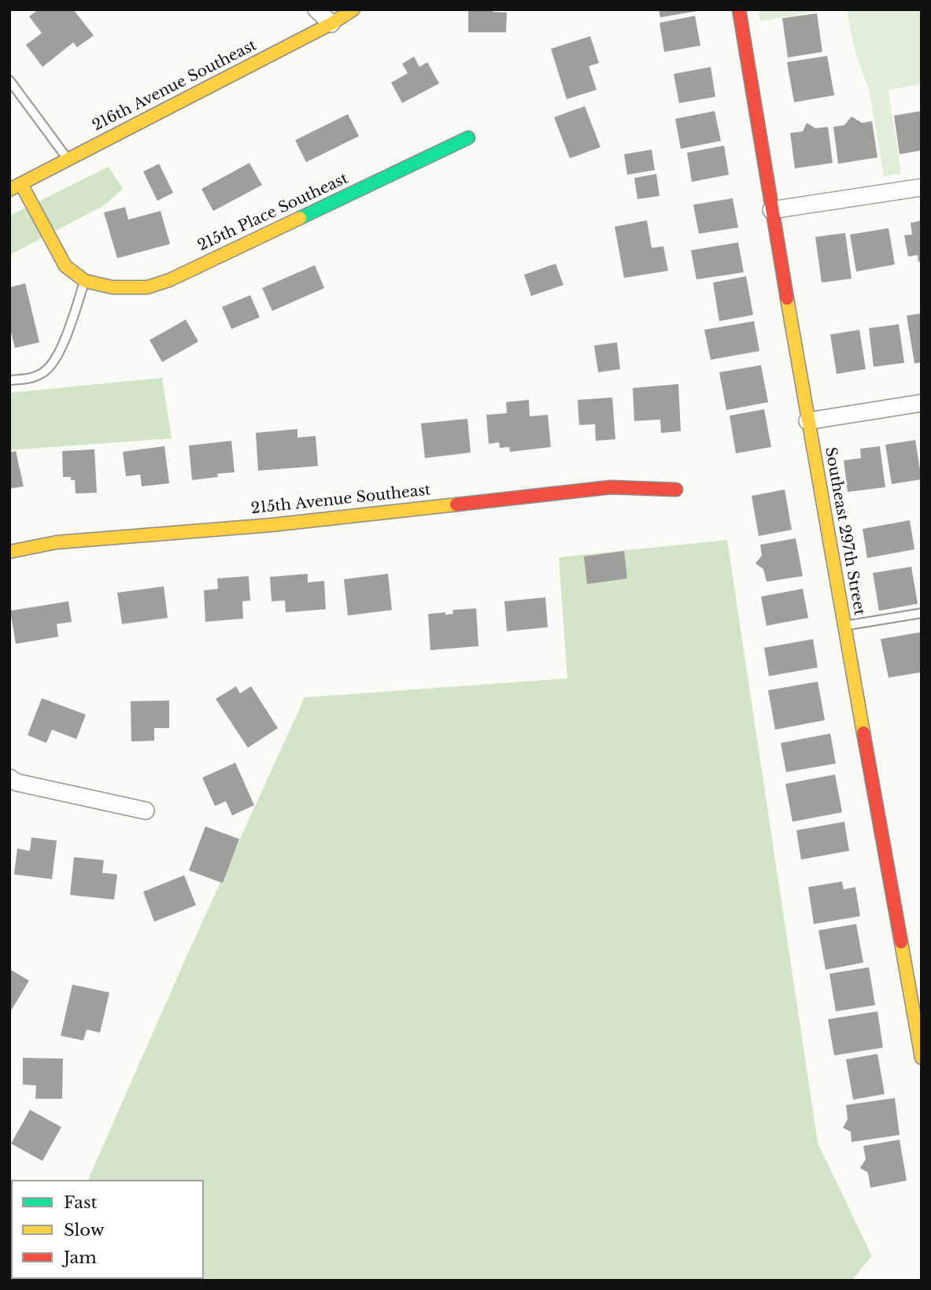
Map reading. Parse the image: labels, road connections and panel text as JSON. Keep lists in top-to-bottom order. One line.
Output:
{"streets":{"street":["216th Avenue Southeast","215th Place Southeast","215th Avenue Southeast","Southeast 297th Street"]},"legend":["Fast","Slow","Jam"]}
